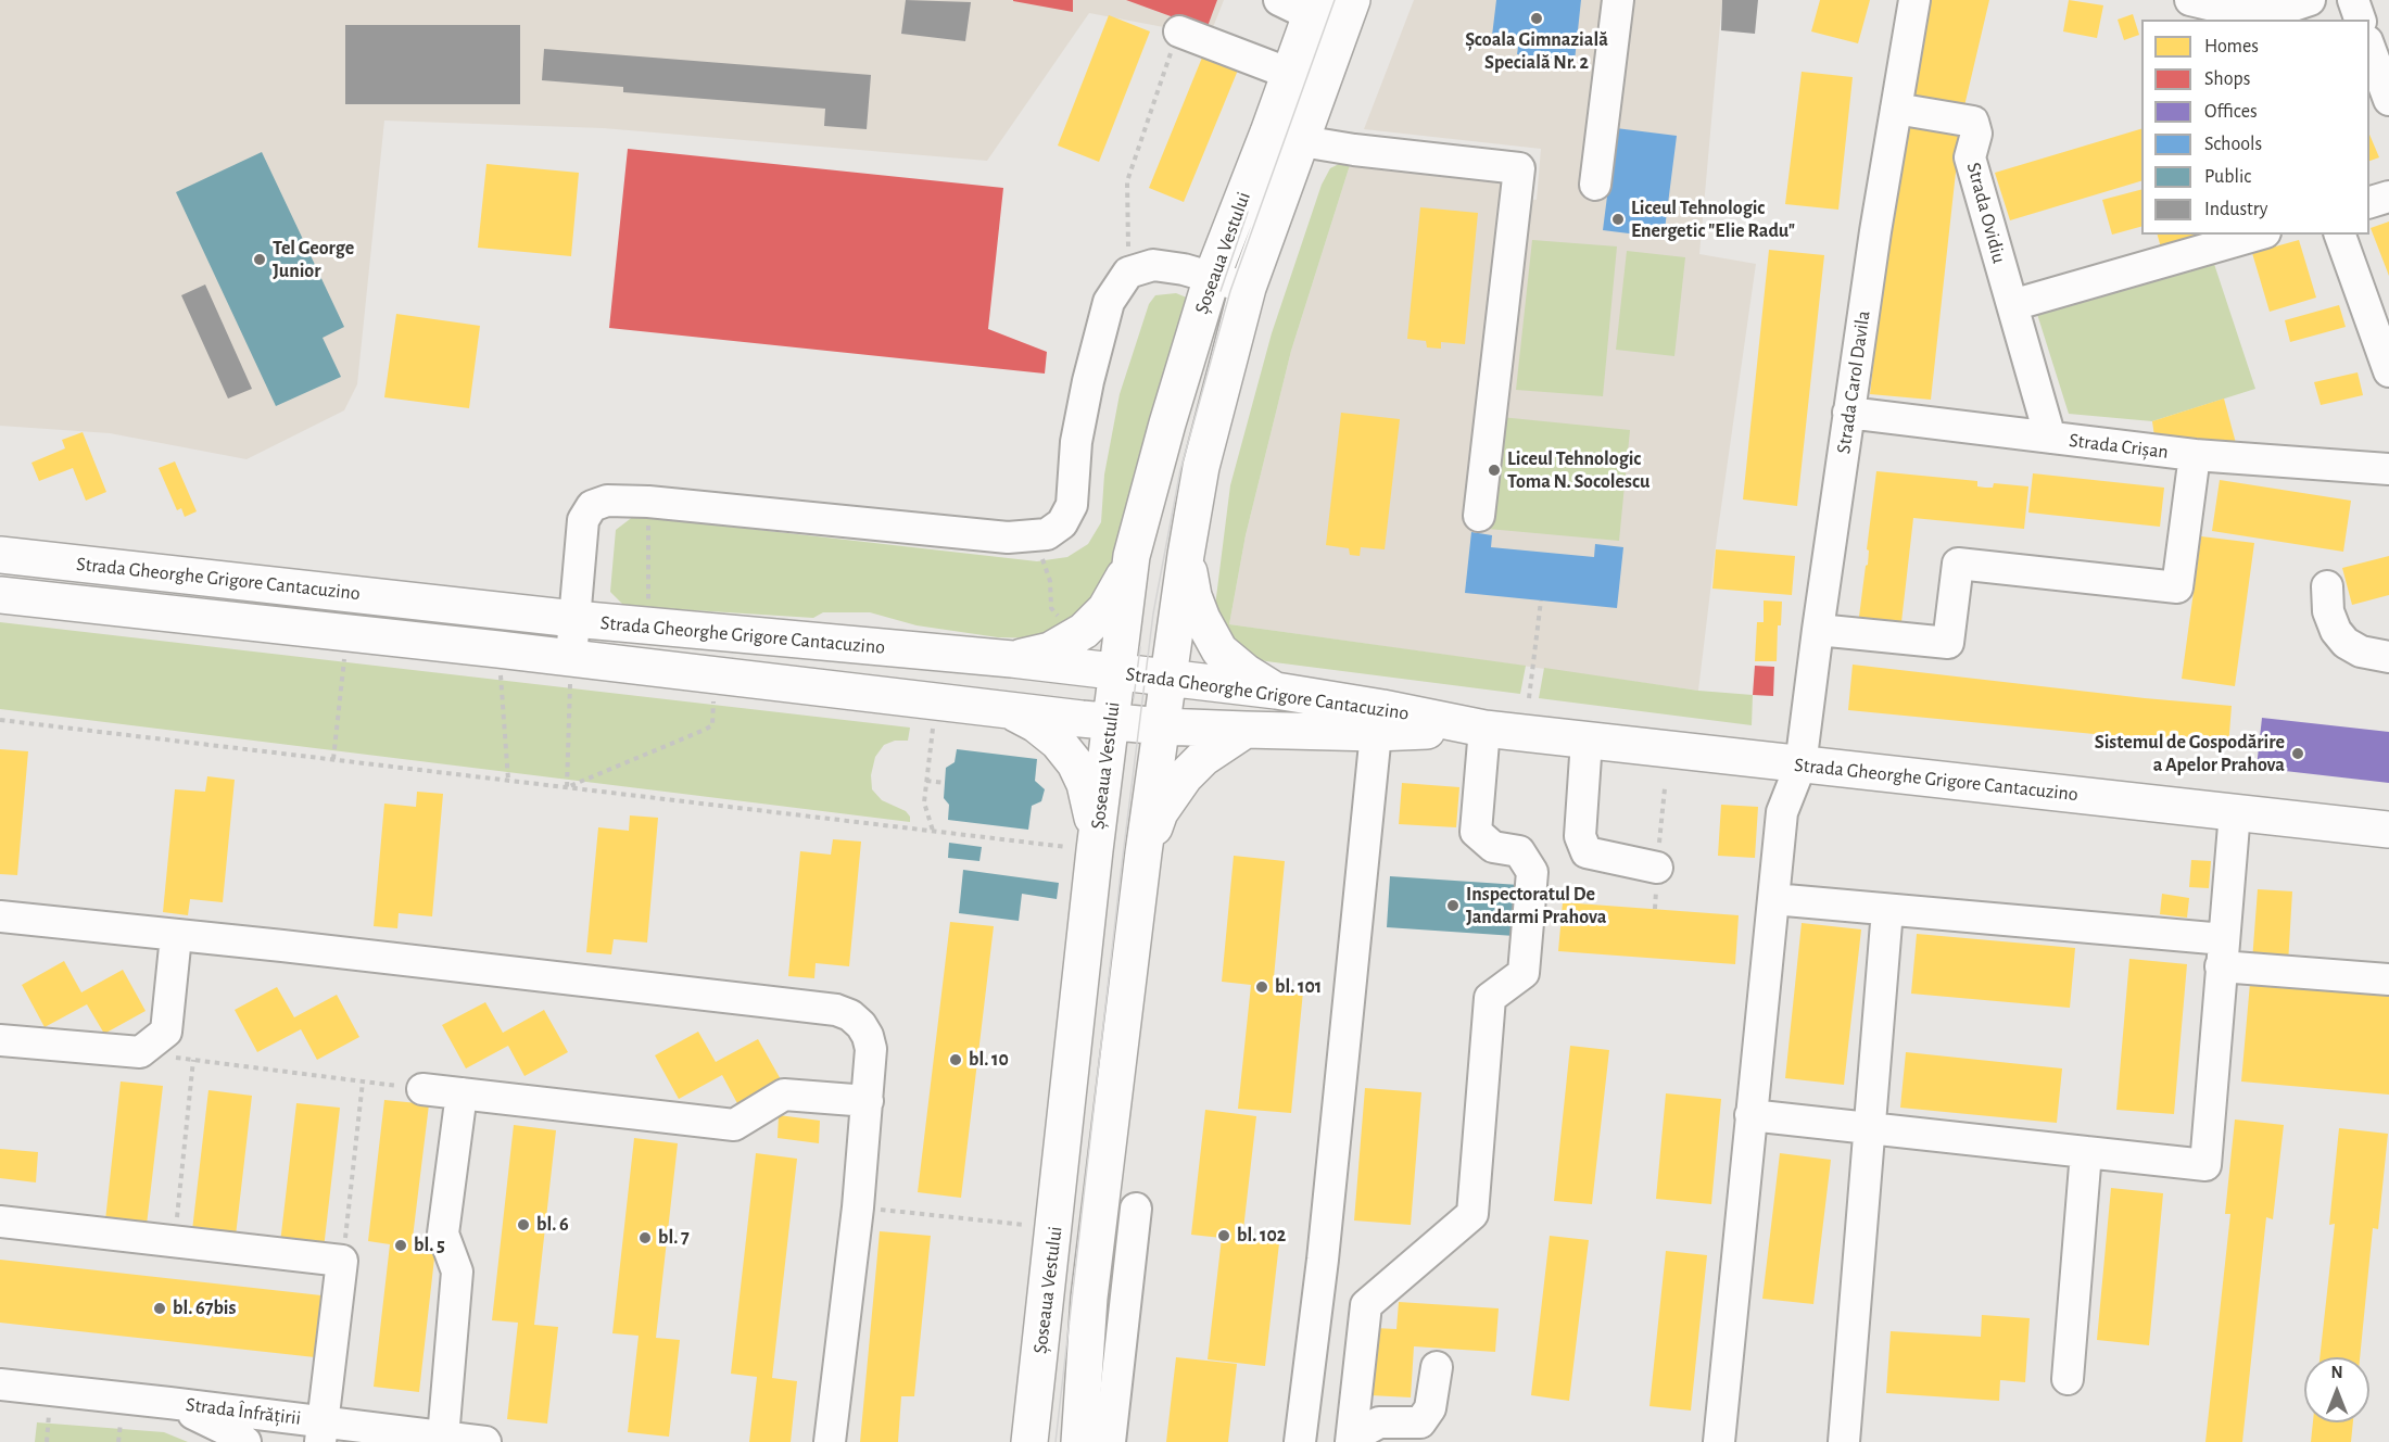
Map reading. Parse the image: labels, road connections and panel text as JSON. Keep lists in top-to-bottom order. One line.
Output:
{"streets":{"main road":["Șoseaua Vestului","Strada Gheorghe Grigore Cantacuzino"],"street":["Strada Ovidiu","Strada Carol Davila","Strada Crișan","Strada Înfrățirii"]},"crossings":[["Strada Ovidiu","Strada Carol Davila"],["Strada Ovidiu","Strada Crișan"],["Șoseaua Vestului","Strada Gheorghe Grigore Cantacuzino"],["Strada Carol Davila","Strada Crișan"],["Strada Carol Davila","Strada Gheorghe Grigore Cantacuzino"]],"places":["Școala Gimnazială Specială Nr. 2","Liceul Tehnologic Energetic \"Elie Radu\"","Tel George Junior","Liceul Tehnologic Toma N. Socolescu","Sistemul de Gospodărire a Apelor Prahova","Inspectoratul De Jandarmi Prahova","bl. 101","bl. 10","bl. 6","bl. 102","bl. 7","bl. 5","bl. 67bis"],"legend":["Homes","Shops","Offices","Schools","Public","Industry"],"north":"top"}
